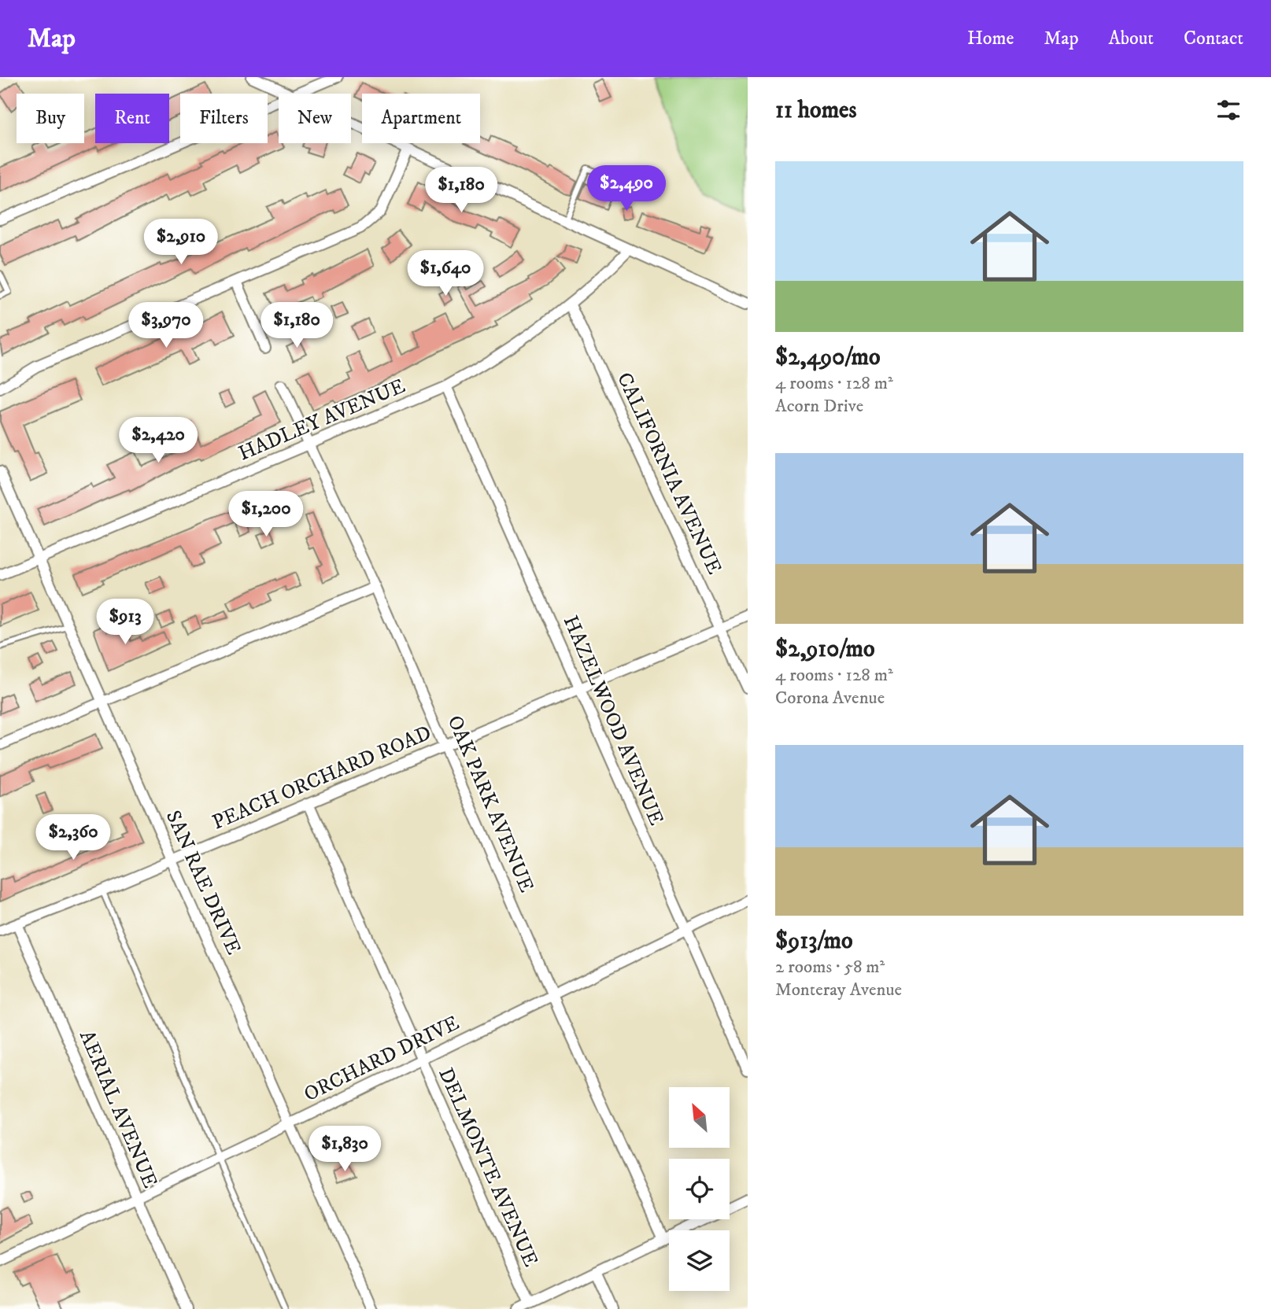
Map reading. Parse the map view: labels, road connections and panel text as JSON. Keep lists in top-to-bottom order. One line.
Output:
{"streets":{"street":["HADLEY AVENUE","CALIFORNIA AVENUE","HAZELWOOD AVENUE","PEACH ORCHARD ROAD","OAK PARK AVENUE","SAN RAE DRIVE","ORCHARD DRIVE","AERIAL AVENUE","DELMONTE AVENUE"]},"crossings":[["HADLEY AVENUE","CALIFORNIA AVENUE"],["HADLEY AVENUE","HAZELWOOD AVENUE"],["HADLEY AVENUE","OAK PARK AVENUE"],["HADLEY AVENUE","SAN RAE DRIVE"],["CALIFORNIA AVENUE","PEACH ORCHARD ROAD"],["HAZELWOOD AVENUE","PEACH ORCHARD ROAD"],["HAZELWOOD AVENUE","ORCHARD DRIVE"],["PEACH ORCHARD ROAD","OAK PARK AVENUE"],["PEACH ORCHARD ROAD","SAN RAE DRIVE"],["PEACH ORCHARD ROAD","AERIAL AVENUE"],["PEACH ORCHARD ROAD","DELMONTE AVENUE"],["OAK PARK AVENUE","ORCHARD DRIVE"],["SAN RAE DRIVE","ORCHARD DRIVE"],["ORCHARD DRIVE","AERIAL AVENUE"],["ORCHARD DRIVE","DELMONTE AVENUE"]],"north":"top left","page":{"header":"Map","nav":["Home","Map","About","Contact"],"heading":"11 homes","chip":["Buy","Rent","Filters","New","Apartment"],"list":[{"name":"$2,490/mo","note":"4 rooms · 128 m² · Acorn Drive"},{"name":"$2,910/mo","note":"4 rooms · 128 m² · Corona Avenue"},{"name":"$913/mo","note":"2 rooms · 58 m² · Monteray Avenue"}],"price":["$2,490","$1,180","$2,910","$1,640","$3,970","$1,180","$2,420","$1,200","$913","$2,360","$1,830"]}}
